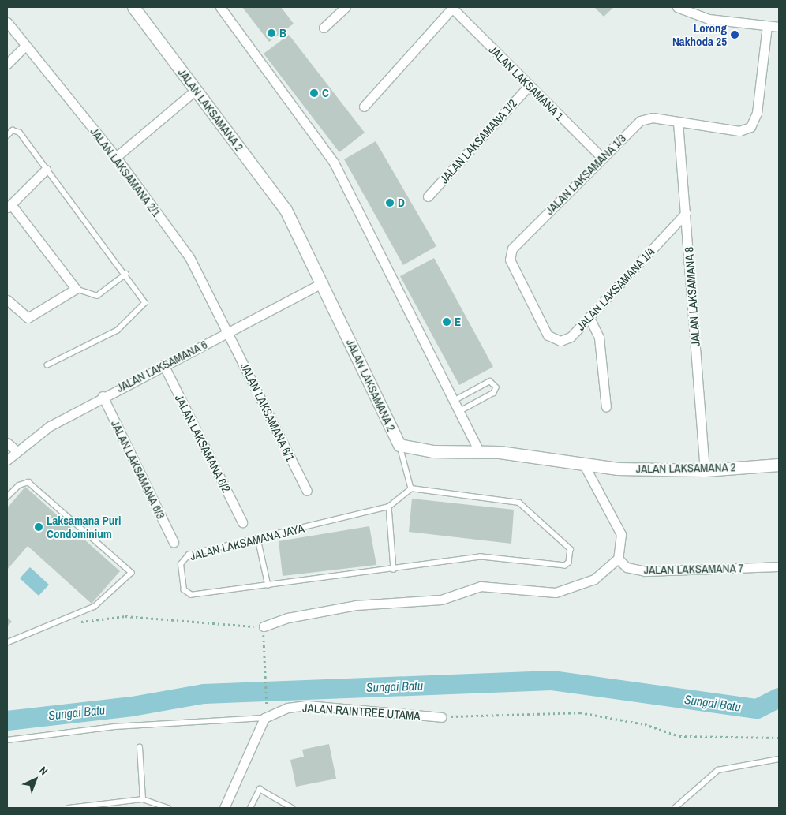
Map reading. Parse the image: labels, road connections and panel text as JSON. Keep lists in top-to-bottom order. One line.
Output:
{"streets":{"street":["JALAN LAKSAMANA 1","JALAN LAKSAMANA 2","JALAN LAKSAMANA 1/2","JALAN LAKSAMANA 2/1","JALAN LAKSAMANA 1/3","JALAN LAKSAMANA 1/4","JALAN LAKSAMANA 8","JALAN LAKSAMANA 6","JALAN LAKSAMANA 6/1","JALAN LAKSAMANA 6/2","JALAN LAKSAMANA 6/3","JALAN LAKSAMANA 7","JALAN RAINTREE UTAMA"],"lane":["JALAN LAKSAMANA JAYA"]},"crossings":[["JALAN LAKSAMANA 1","JALAN LAKSAMANA 1/2"],["JALAN LAKSAMANA 1","JALAN LAKSAMANA 1/3"],["JALAN LAKSAMANA 2","JALAN LAKSAMANA 8"],["JALAN LAKSAMANA 2","JALAN LAKSAMANA 6"],["JALAN LAKSAMANA 2/1","JALAN LAKSAMANA 6"],["JALAN LAKSAMANA 2/1","JALAN LAKSAMANA 6/1"],["JALAN LAKSAMANA 1/3","JALAN LAKSAMANA 1/4"],["JALAN LAKSAMANA 1/3","JALAN LAKSAMANA 8"],["JALAN LAKSAMANA 1/4","JALAN LAKSAMANA 8"],["JALAN LAKSAMANA 6","JALAN LAKSAMANA 6/1"],["JALAN LAKSAMANA 6","JALAN LAKSAMANA 6/2"],["JALAN LAKSAMANA 6","JALAN LAKSAMANA 6/3"]],"water":["Sungai Batu"],"places":["B","Lorong Nakhoda 25","C","D","E","Laksamana Puri Condominium"],"north":"top right"}
